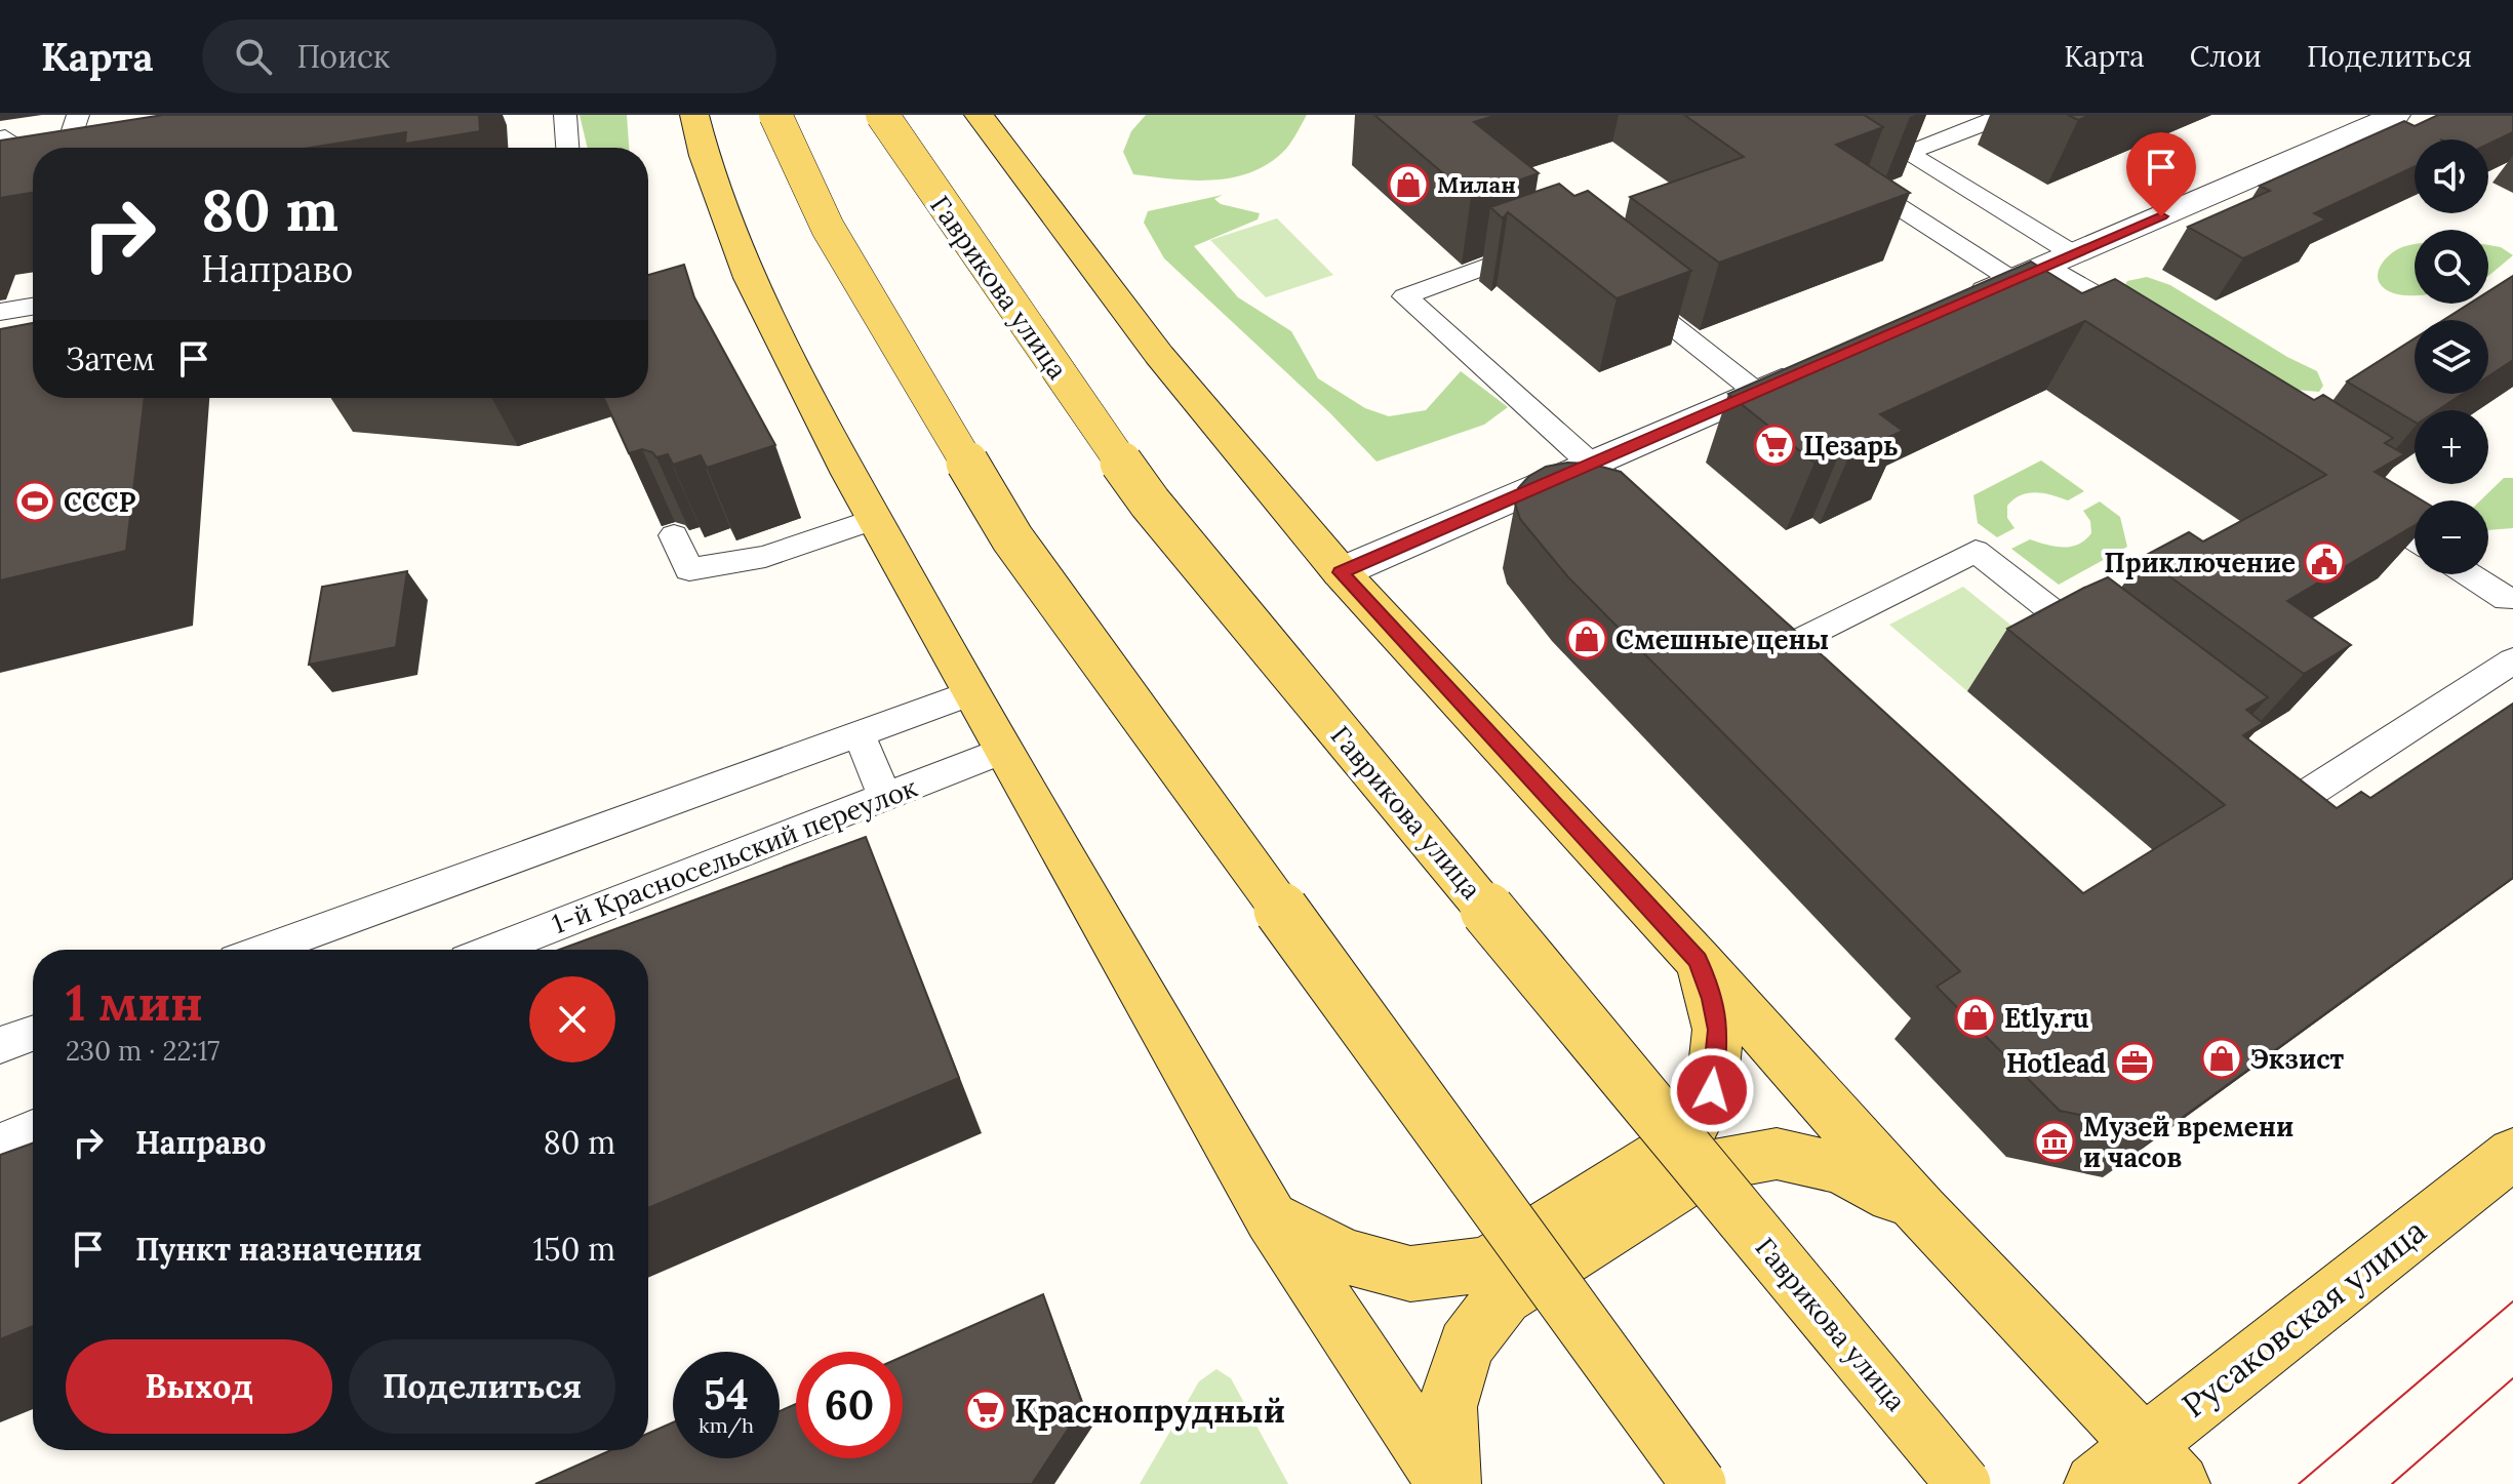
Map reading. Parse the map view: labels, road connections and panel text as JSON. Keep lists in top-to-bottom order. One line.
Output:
{"streets":{"main road":["Гаврикова улица","Русаковская улица"],"lane":["1-й Красносельский переулок"]},"places":{"shop":["Милан","Смешные цены","Etly.ru","Экзист"],"supermarket":["Цезарь","Краснопрудный"],"sports":["СССР"],"public building":["Приключение"],"office":["Hotlead"],"museum":["Музей времени и часов"]},"page":{"header":"Карта","search":"Поиск","nav":["Карта","Слои","Поделиться"],"map_buttons":["+","−"],"turn":["80 m","Направо"],"then":"Затем","heading":["1 мин","230 m · 22:17"],"list":[{"name":"Направо","value":"80 m"},{"name":"Пункт назначения","value":"150 m"}],"buttons":["Выход","Поделиться"],"speed":"54 km/h","limit":"60"}}
